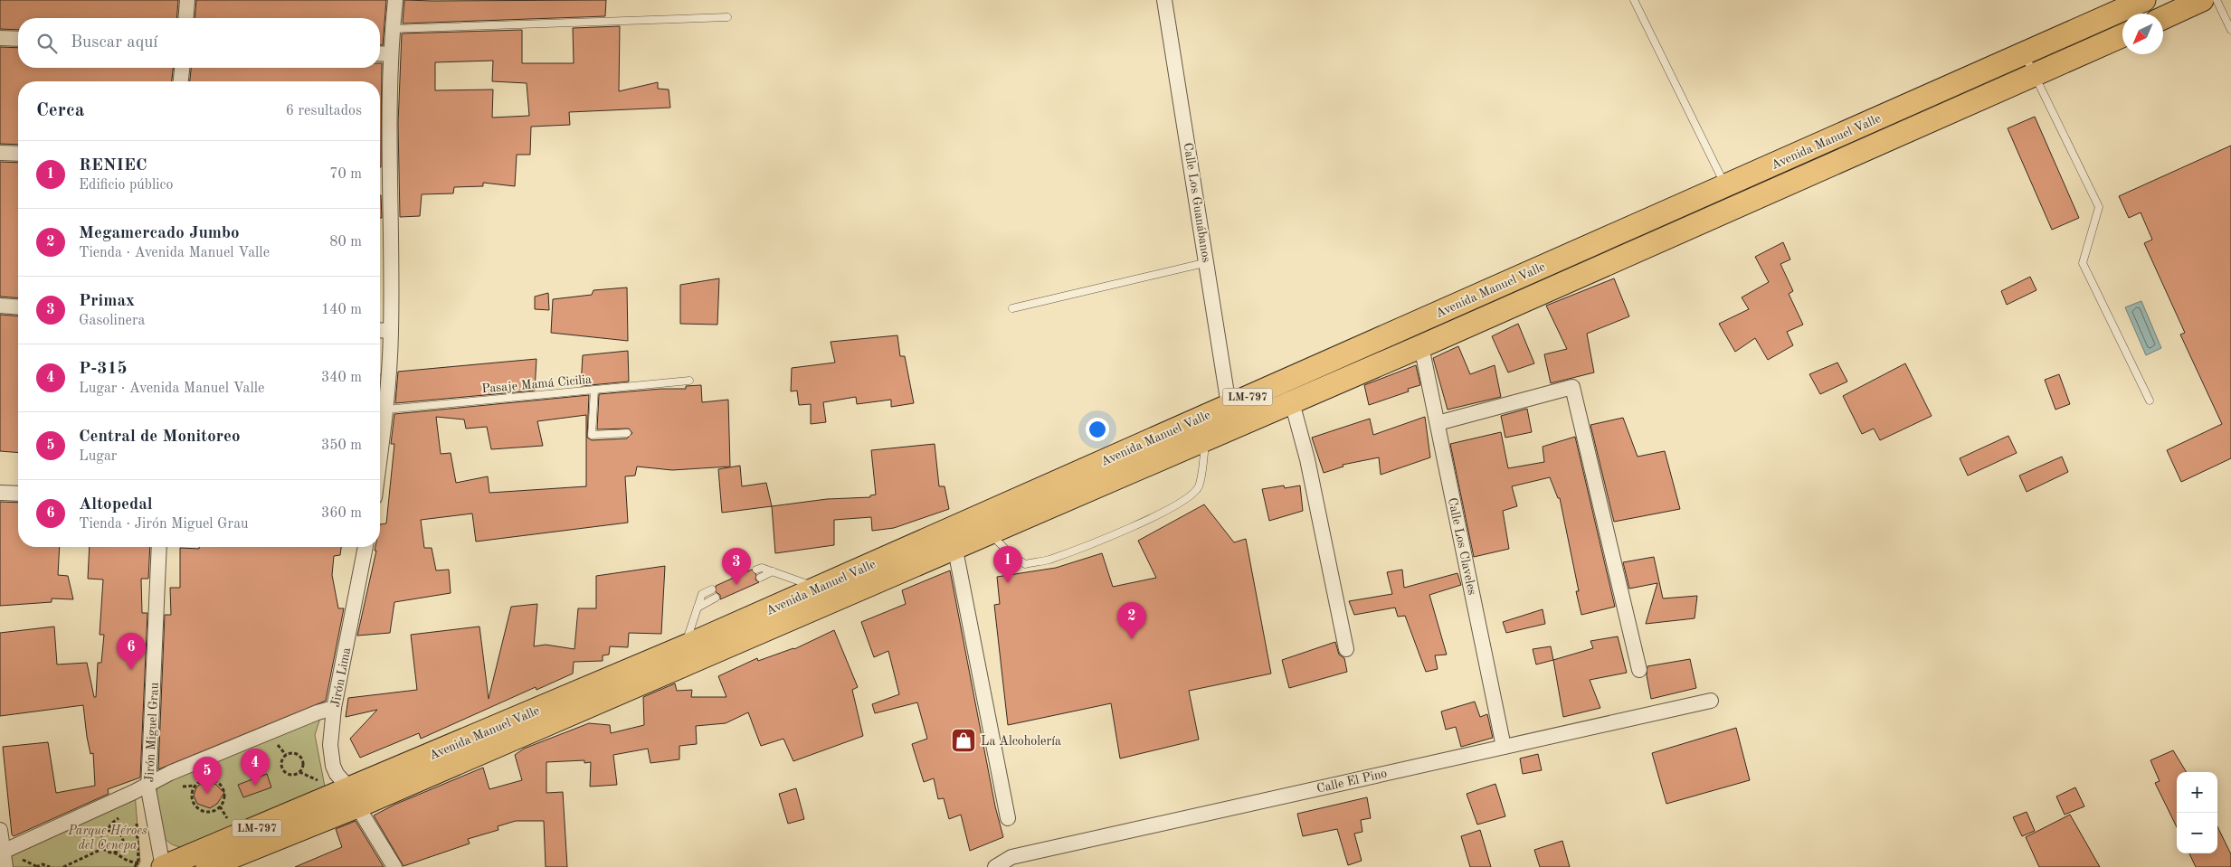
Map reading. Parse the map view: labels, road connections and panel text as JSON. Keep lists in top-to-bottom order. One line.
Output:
{"streets":{"main road":["Avenida Manuel Valle","LM-797"],"street":["Calle Los Guanábanos","Calle Los Claveles","Jirón Lima","Jirón Miguel Grau","Calle El Pino"],"lane":["Pasaje Mamá Cicilia"]},"crossings":[["Avenida Manuel Valle","Calle Los Guanábanos"],["Avenida Manuel Valle","Calle Los Claveles"],["Avenida Manuel Valle","Jirón Lima"],["Avenida Manuel Valle","Jirón Miguel Grau"],["Calle Los Claveles","Calle El Pino"]],"parks":["Parque Héroes del Cenepa"],"places":{"shop":["La Alcoholería"]},"north":"bottom left","page":{"search":"Buscar aquí","heading":["Cerca","6 resultados"],"list":[{"mark":"1","name":"RENIEC","note":"Edificio público","value":"70 m"},{"mark":"2","name":"Megamercado Jumbo","note":"Tienda · Avenida Manuel Valle","value":"80 m"},{"mark":"3","name":"Primax","note":"Gasolinera","value":"140 m"},{"mark":"4","name":"P-315","note":"Lugar · Avenida Manuel Valle","value":"340 m"},{"mark":"5","name":"Central de Monitoreo","note":"Lugar","value":"350 m"},{"mark":"6","name":"Altopedal","note":"Tienda · Jirón Miguel Grau","value":"360 m"}],"pins":["1","3","2","6","4","5"],"map_buttons":["+","−"]}}
